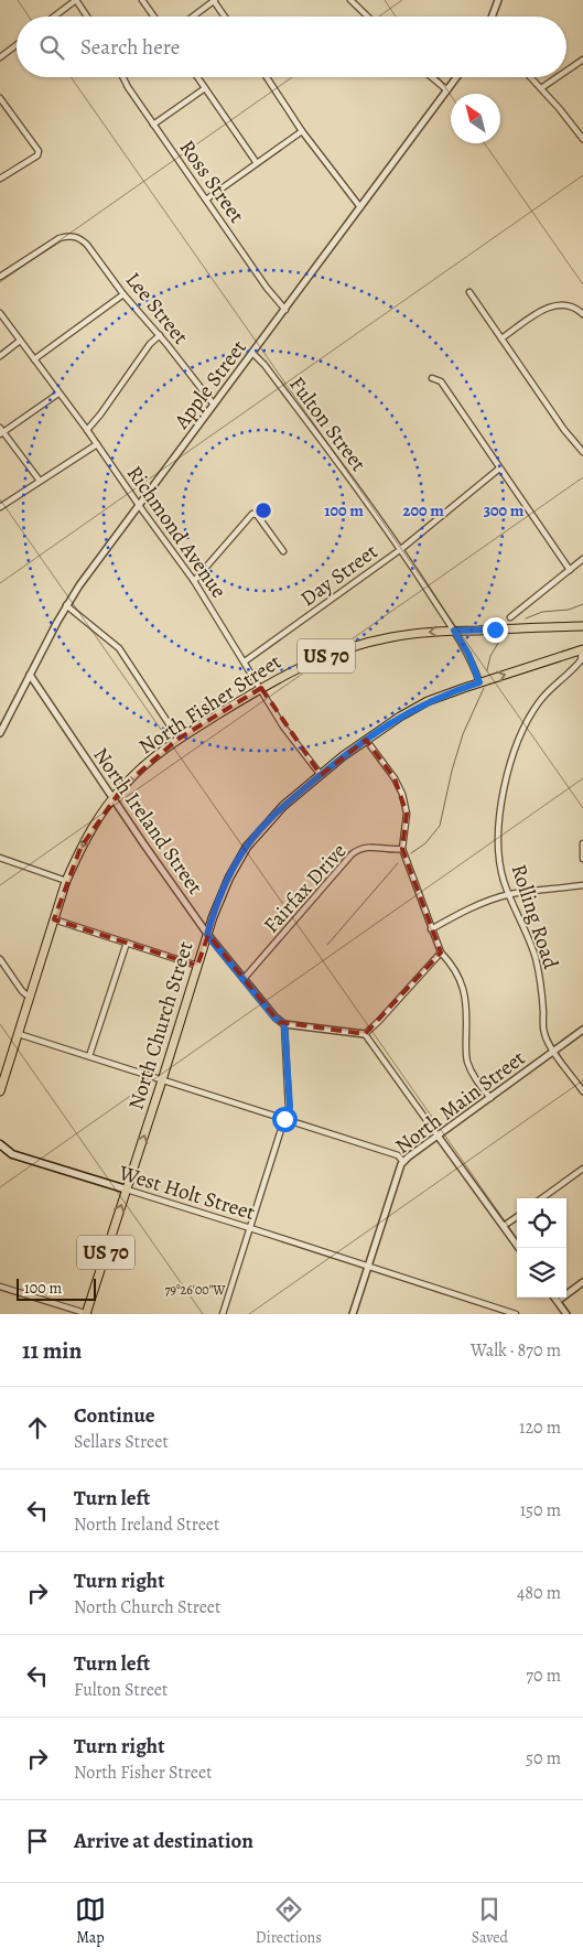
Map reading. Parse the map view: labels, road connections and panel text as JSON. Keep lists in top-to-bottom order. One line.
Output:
{"streets":{"main road":["US 70","North Fisher Street","North Church Street","West Holt Street"],"street":["Ross Street","Lee Street","Apple Street","Fulton Street","Richmond Avenue","Day Street","North Ireland Street","Fairfax Drive","Rolling Road","North Main Street"]},"crossings":[["Ross Street","Apple Street"],["Lee Street","Apple Street"],["Apple Street","Fulton Street"],["Apple Street","Richmond Avenue"],["Apple Street","North Ireland Street"],["Fulton Street","Day Street"],["Fulton Street","North Fisher Street"],["Fulton Street","North Church Street"],["Richmond Avenue","Day Street"],["Richmond Avenue","North Fisher Street"],["Richmond Avenue","North Church Street"],["North Fisher Street","North Ireland Street"],["North Ireland Street","Fairfax Drive"],["North Ireland Street","North Church Street"],["Rolling Road","North Church Street"],["Rolling Road","North Main Street"],["North Church Street","West Holt Street"],["North Main Street","West Holt Street"]],"one_way":["North Church Street"],"scale_bar":"100 m","north":"top left","page":{"search":"Search here","scale":"100 m","heading":["11 min","Walk · 870 m"],"list":[["Continue","Sellars Street","120 m"],["Turn left","North Ireland Street","150 m"],["Turn right","North Church Street","480 m"],["Turn left","Fulton Street","70 m"],["Turn right","North Fisher Street","50 m"],"Arrive at destination"],"nav":["Map","Directions","Saved"]},"coordinates":["79°26'00\"W"],"rings":["100 m","200 m","300 m"]}
